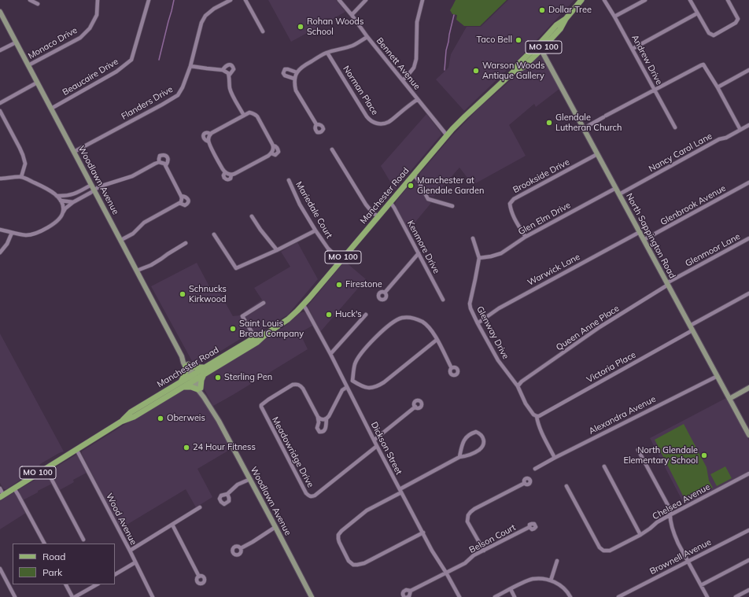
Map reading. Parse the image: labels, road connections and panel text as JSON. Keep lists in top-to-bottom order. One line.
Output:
{"streets":{"main road":["MO 100","Manchester Road"],"street":["Monaco Drive","Andrew Drive","Bennett Avenue","Beaucaire Drive","Norman Place","Flanders Drive","Nancy Carol Lane","Brookside Drive","Woodlawn Avenue","Glenbrook Avenue","Mariedale Court","Glen Elm Drive","North Sappington Road","Kenmore Drive","Glenmoor Lane","Warwick Lane","Queen Anne Place","Glenway Drive","Victoria Place","Alexandra Avenue","Dickson Street","Meadowridge Drive","Chelsea Avenue","Wood Avenue","Belson Court","Brownell Avenue"]},"crossings":[["Monaco Drive","Woodlawn Avenue"],["Bennett Avenue","Norman Place"],["Bennett Avenue","Manchester Road"],["Beaucaire Drive","Woodlawn Avenue"],["Flanders Drive","Woodlawn Avenue"],["Nancy Carol Lane","North Sappington Road"],["Brookside Drive","Glen Elm Drive"],["Brookside Drive","North Sappington Road"],["Woodlawn Avenue","Manchester Road"],["Manchester Road","Mariedale Court"],["Manchester Road","North Sappington Road"],["Manchester Road","Kenmore Drive"],["Manchester Road","Dickson Street"],["Manchester Road","Wood Avenue"],["Glenbrook Avenue","North Sappington Road"],["Glen Elm Drive","North Sappington Road"],["Glen Elm Drive","Glenway Drive"],["North Sappington Road","Glenmoor Lane"],["North Sappington Road","Warwick Lane"],["North Sappington Road","Queen Anne Place"],["North Sappington Road","Victoria Place"],["North Sappington Road","Alexandra Avenue"],["Glenmoor Lane","Queen Anne Place"],["Warwick Lane","Glenway Drive"],["Queen Anne Place","Glenway Drive"],["Glenway Drive","Victoria Place"],["Glenway Drive","Alexandra Avenue"],["Dickson Street","Meadowridge Drive"],["Dickson Street","Belson Court"]],"places":["Dollar Tree","Rohan Woods School","Taco Bell","Warson Woods Antique Gallery","Glendale Lutheran Church","Manchester at Glendale Garden","Firestone","Schnucks Kirkwood","Huck's","Saint Louis Bread Company","Sterling Pen","Oberweis","24 Hour Fitness","North Glendale Elementary School"],"legend":["Road","Park"]}
